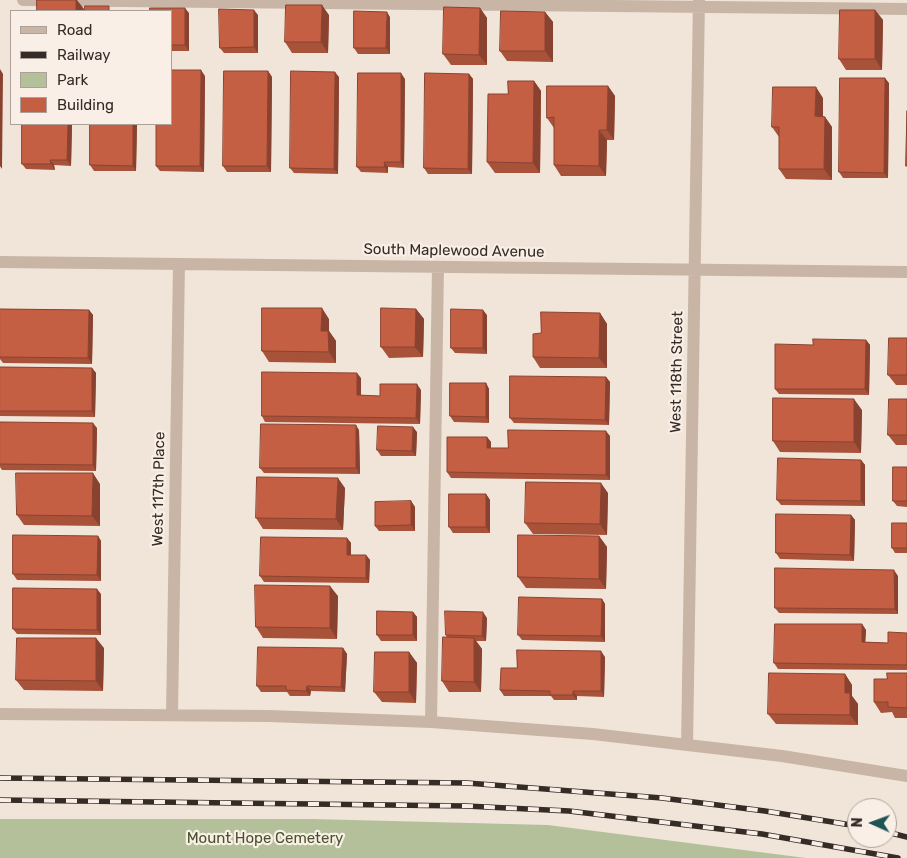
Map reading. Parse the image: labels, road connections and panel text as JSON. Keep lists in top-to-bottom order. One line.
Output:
{"streets":{"street":["South Maplewood Avenue","West 118th Street","West 117th Place"]},"crossings":[["South Maplewood Avenue","West 118th Street"],["South Maplewood Avenue","West 117th Place"]],"parks":["Mount Hope Cemetery"],"legend":["Road","Railway","Park","Building"],"north":"left"}
